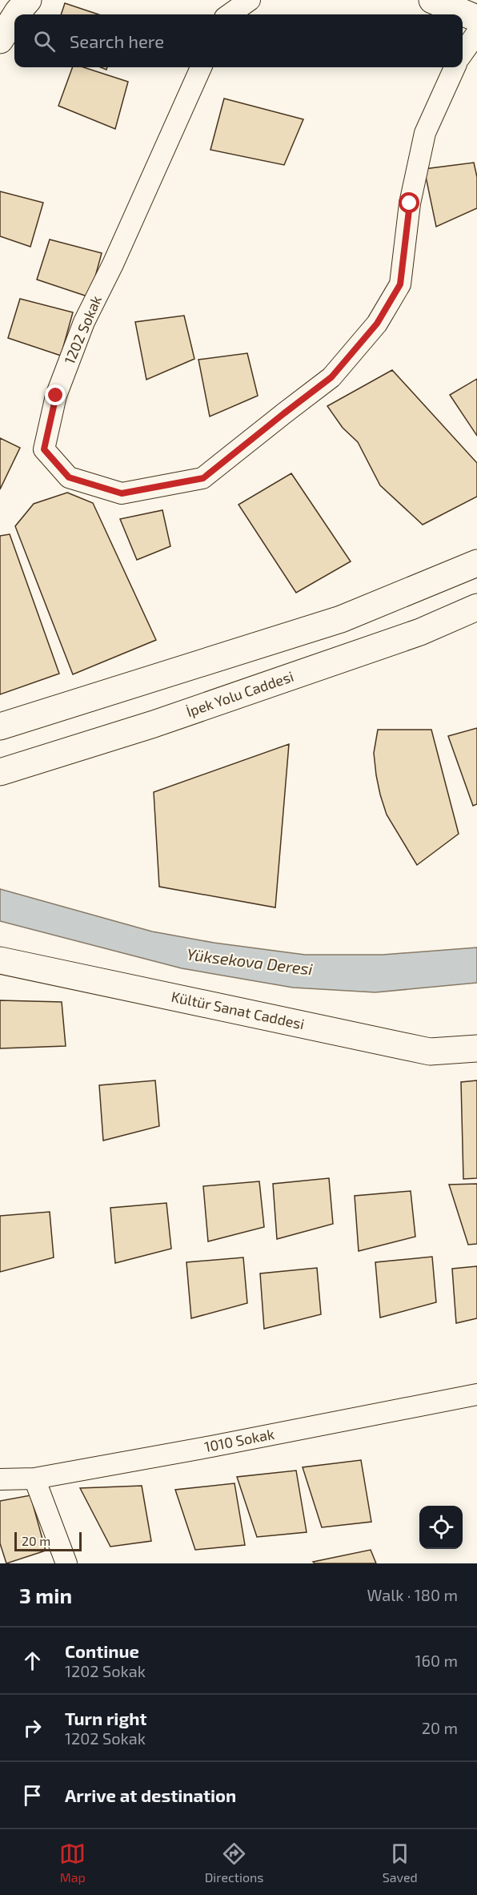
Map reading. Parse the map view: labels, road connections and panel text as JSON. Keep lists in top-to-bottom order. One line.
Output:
{"streets":{"main road":["İpek Yolu Caddesi","Kültür Sanat Caddesi"],"street":["1202 Sokak","1010 Sokak"]},"water":["Yüksekova Deresi"],"scale_bar":"20 m","page":{"search":"Search here","scale":"20 m","heading":["3 min","Walk · 180 m"],"list":[["Continue","1202 Sokak","160 m"],["Turn right","1202 Sokak","20 m"],"Arrive at destination"],"nav":["Map","Directions","Saved"]}}
